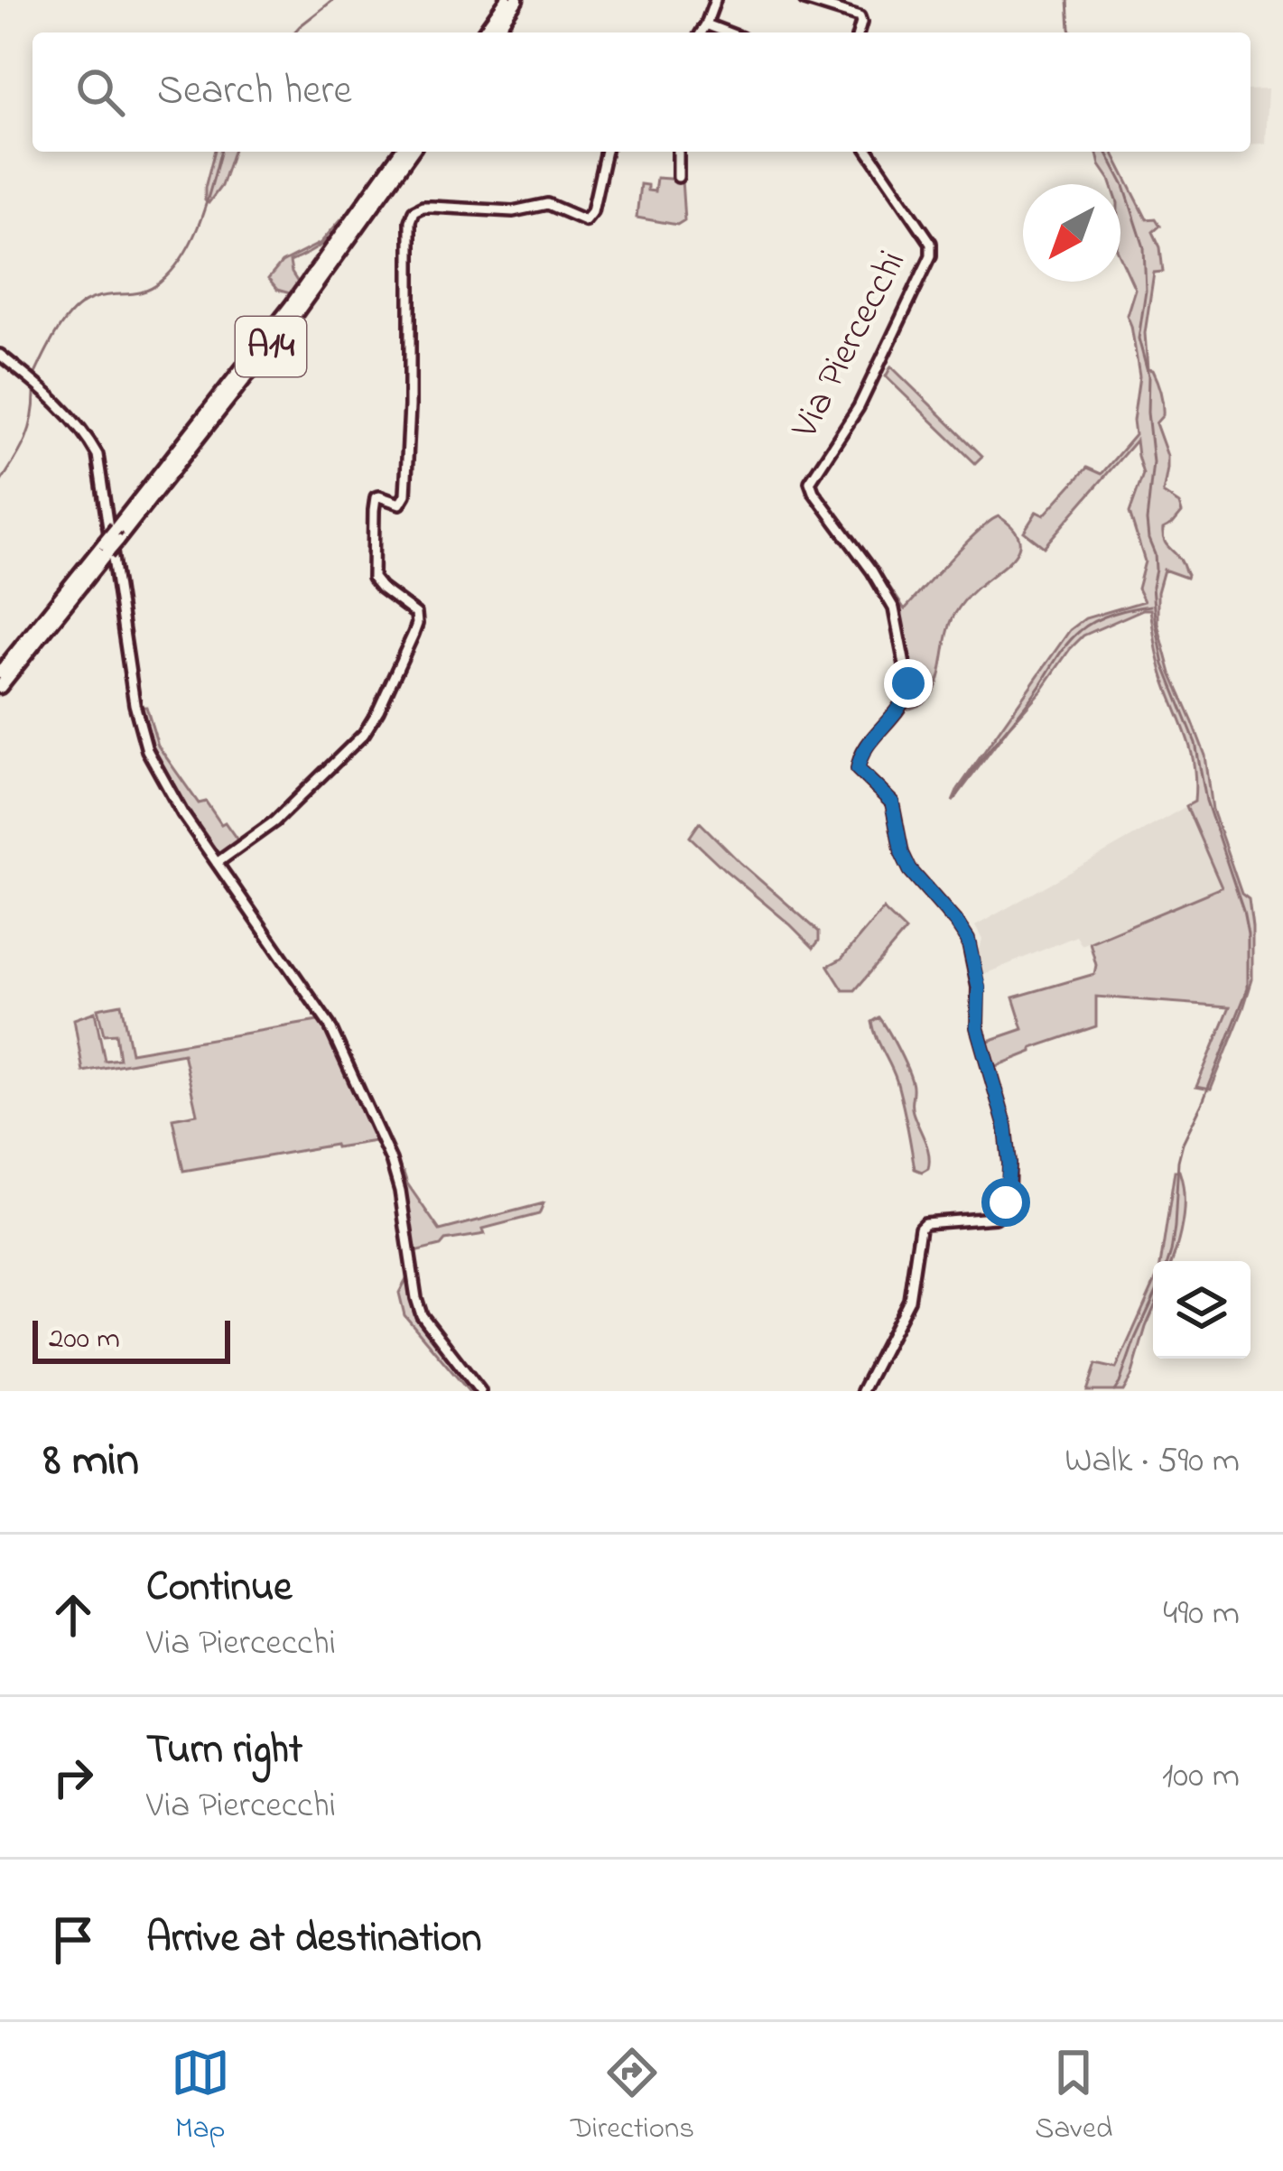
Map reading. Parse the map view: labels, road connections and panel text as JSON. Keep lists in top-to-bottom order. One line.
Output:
{"streets":{"highway":["A14"],"street":["Via Piercecchi"]},"scale_bar":"200 m","north":"bottom left","page":{"search":"Search here","scale":"200 m","heading":["8 min","Walk · 590 m"],"list":[["Continue","Via Piercecchi","490 m"],["Turn right","Via Piercecchi","100 m"],"Arrive at destination"],"nav":["Map","Directions","Saved"]}}
